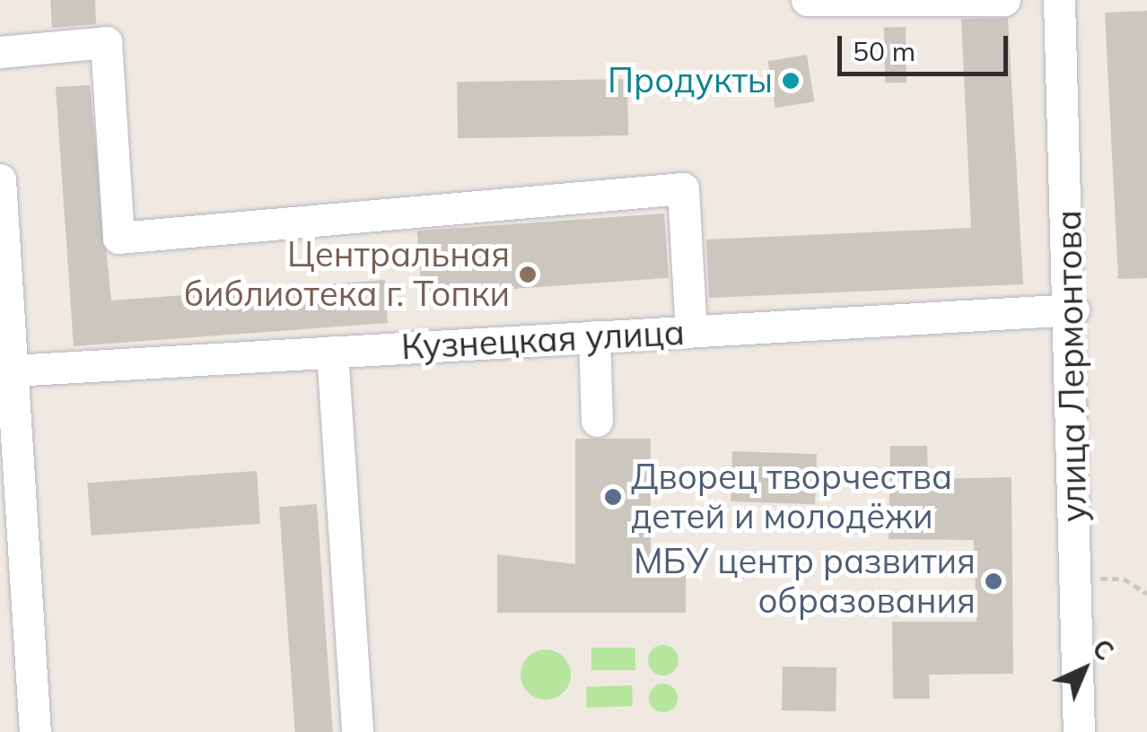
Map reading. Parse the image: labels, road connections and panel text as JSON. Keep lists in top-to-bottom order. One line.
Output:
{"streets":{"street":["Кузнецкая улица","улица Лермонтова"]},"crossings":[["Кузнецкая улица","улица Лермонтова"]],"places":["Продукты","Центральная библиотека г. Топки","Дворец творчества детей и молодёжи","МБУ центр развития образования"],"scale_bar":"50 m","north":"top right"}
